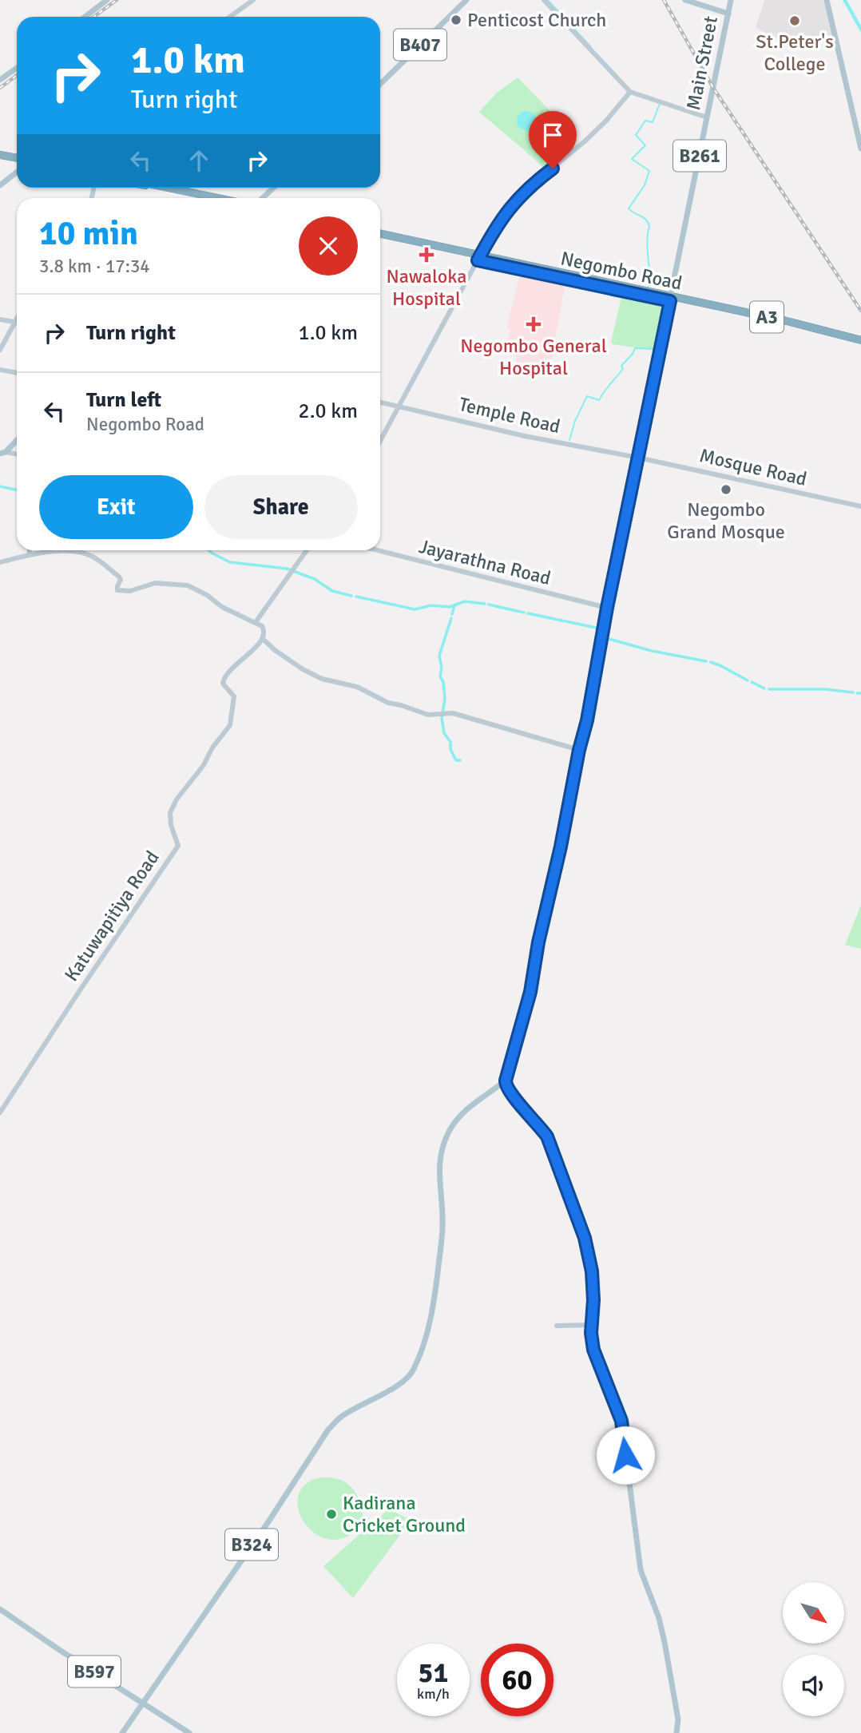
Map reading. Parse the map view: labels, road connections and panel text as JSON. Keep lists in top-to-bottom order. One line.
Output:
{"streets":{"highway":["Negombo Road","A3"],"main road":["B407","Main Street","B261","B324","B597"],"street":["Temple Road","Mosque Road","Jayarathna Road","Katuwapitiya Road"]},"crossings":[["Main Street","Negombo Road"],["Main Street","Temple Road"],["Main Street","Mosque Road"],["Main Street","Jayarathna Road"],["Main Street","B324"],["Temple Road","Mosque Road"],["B324","B597"]],"places":{"other":["Penticost Church","St.Peter's College","Negombo Grand Mosque","Kadirana Cricket Ground"],"health":["Nawaloka Hospital","Negombo General Hospital"]},"north":"bottom right","page":{"turn":["1.0 km","Turn right"],"heading":["10 min","3.8 km · 17:34"],"list":[{"name":"Turn right","value":"1.0 km"},{"name":"Turn left","note":"Negombo Road","value":"2.0 km"}],"buttons":["Exit","Share"],"speed":"51 km/h","limit":"60"}}
